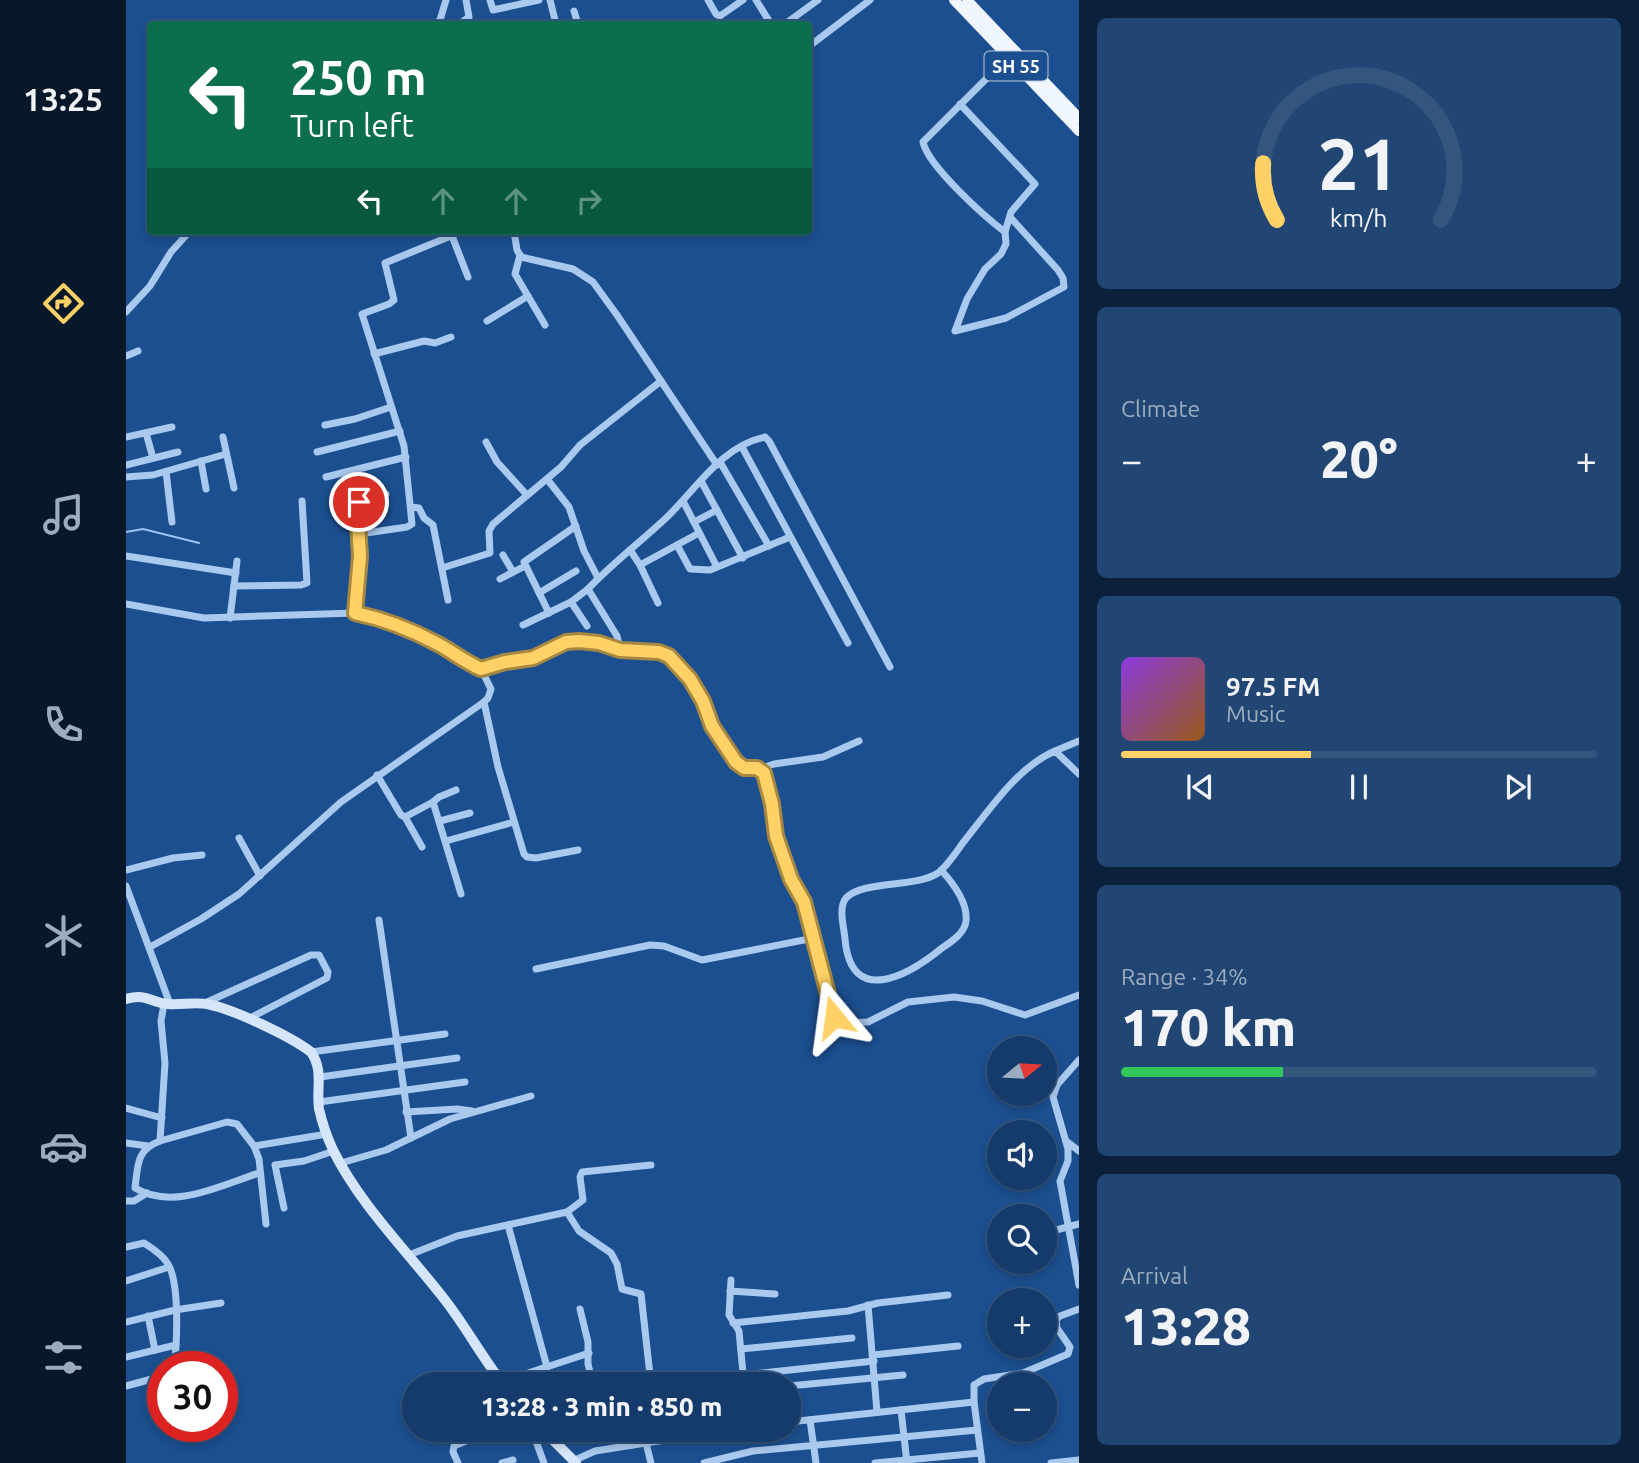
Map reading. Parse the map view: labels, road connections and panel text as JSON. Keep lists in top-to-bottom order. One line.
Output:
{"streets":{"main road":["SH 55"]},"north":"right","page":{"tabs":"13:25","turn":["250 m","Turn left"],"tile":["Climate",["Range · 34%","170 km"],["Arrival","13:28"]],"heat":["−","20°","+"],"song":["97.5 FM","Music"],"map_buttons":["+","−"],"limit":"30","trip":"13:28 · 3 min · 850 m","gauge":["21","km/h"]}}
